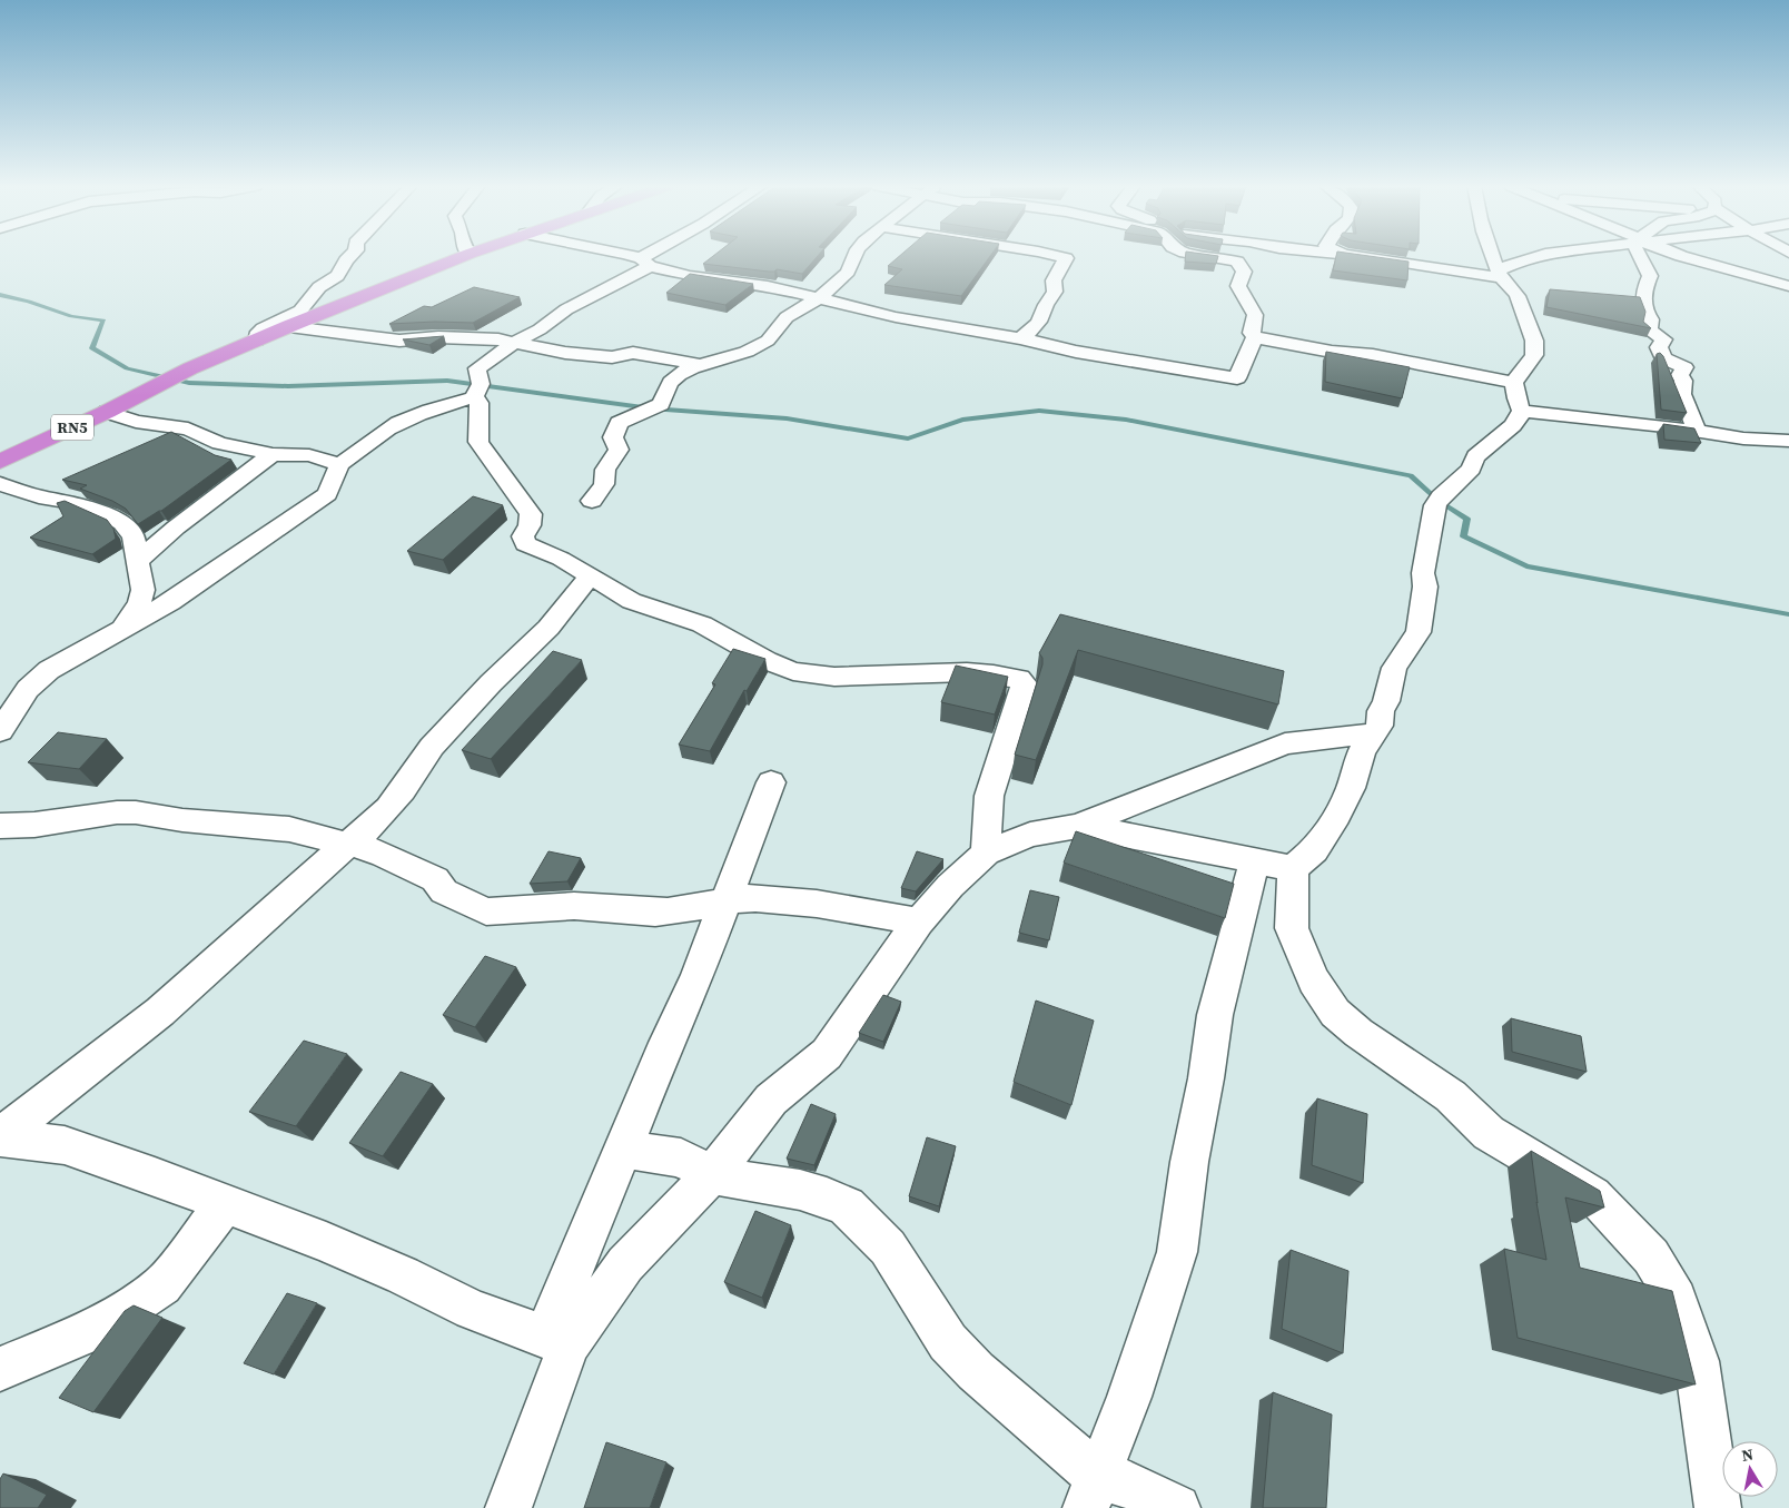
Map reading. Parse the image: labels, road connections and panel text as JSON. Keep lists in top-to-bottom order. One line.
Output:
{"streets":{"highway":["RN5"]},"north":"top"}
